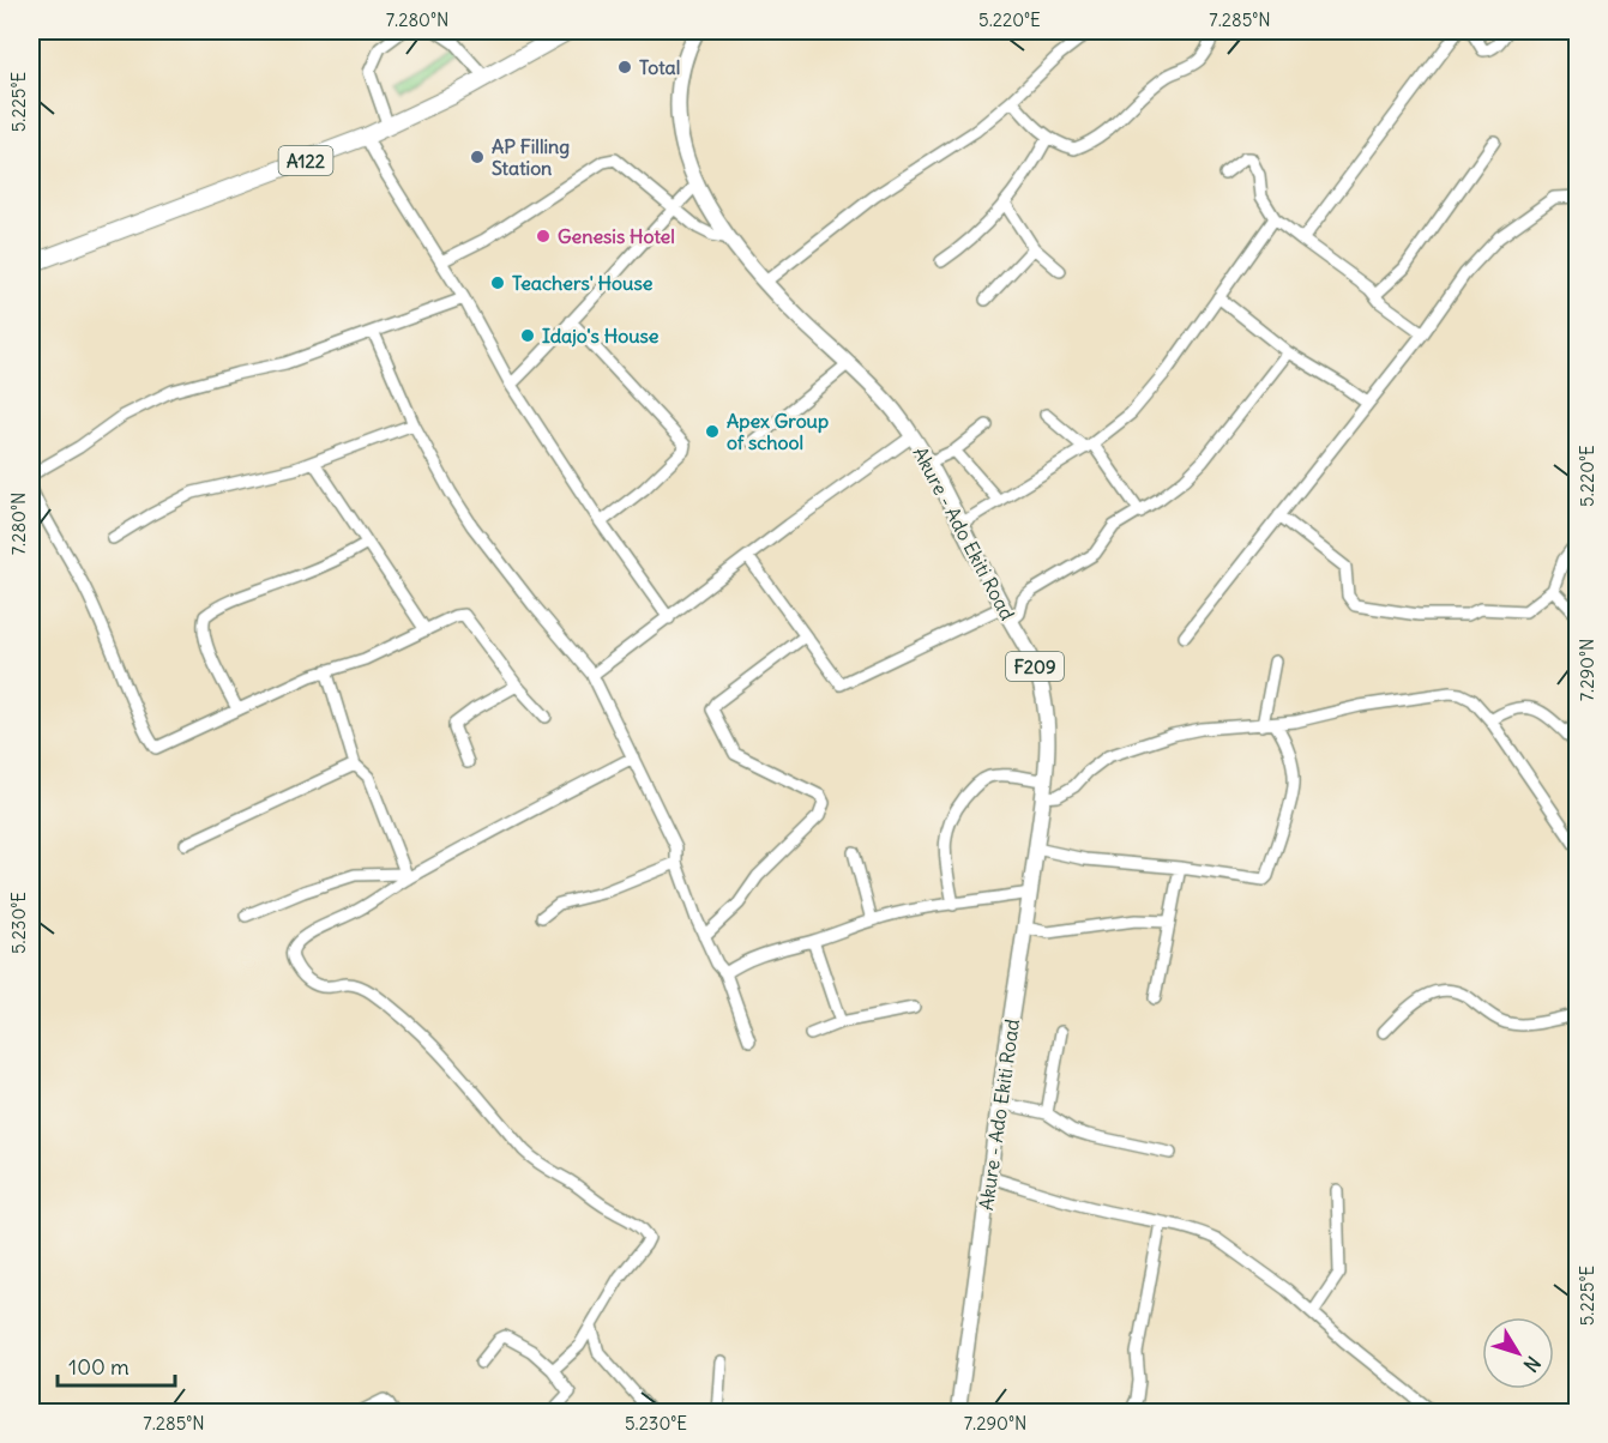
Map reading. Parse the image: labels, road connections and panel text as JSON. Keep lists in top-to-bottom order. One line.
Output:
{"streets":{"highway":["A122"],"main road":["Akure - Ado Ekiti Road","F209"]},"places":["Total","AP Filling Station","Genesis Hotel","Teachers' House","Idajo's House","Apex Group of school"],"scale_bar":"100 m","north":"bottom right","coordinates":["7.280°N","5.220°E","7.285°N","5.225°E","7.290°N","5.230°E"]}
